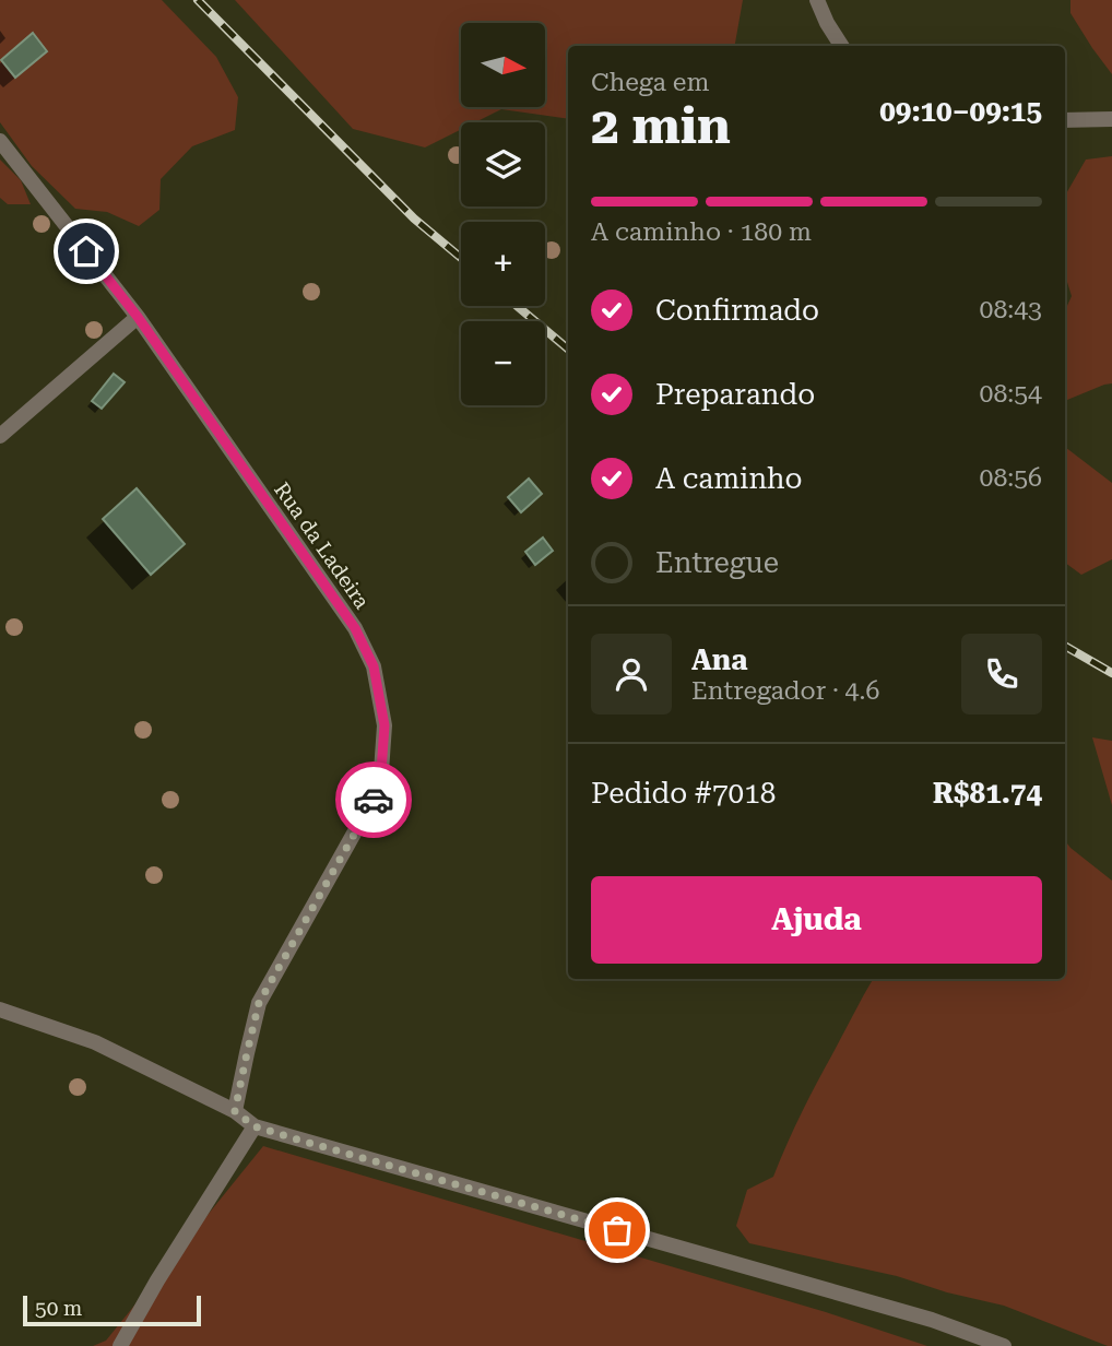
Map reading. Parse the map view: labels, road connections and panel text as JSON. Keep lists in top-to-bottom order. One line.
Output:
{"streets":{"street":["Rua da Ladeira"]},"scale_bar":"50 m","north":"right","page":{"map_buttons":["+","−"],"heading":["2 min","Chega em","09:10–09:15"],"panel":["Ana","Entregador · 4.6","Pedido #7018","R$81.74"],"bar":"A caminho · 180 m","list":[["Confirmado","08:43"],["Preparando","08:54"],["A caminho","08:56"],"Entregue"],"buttons":"Ajuda","scale":"50 m"}}
